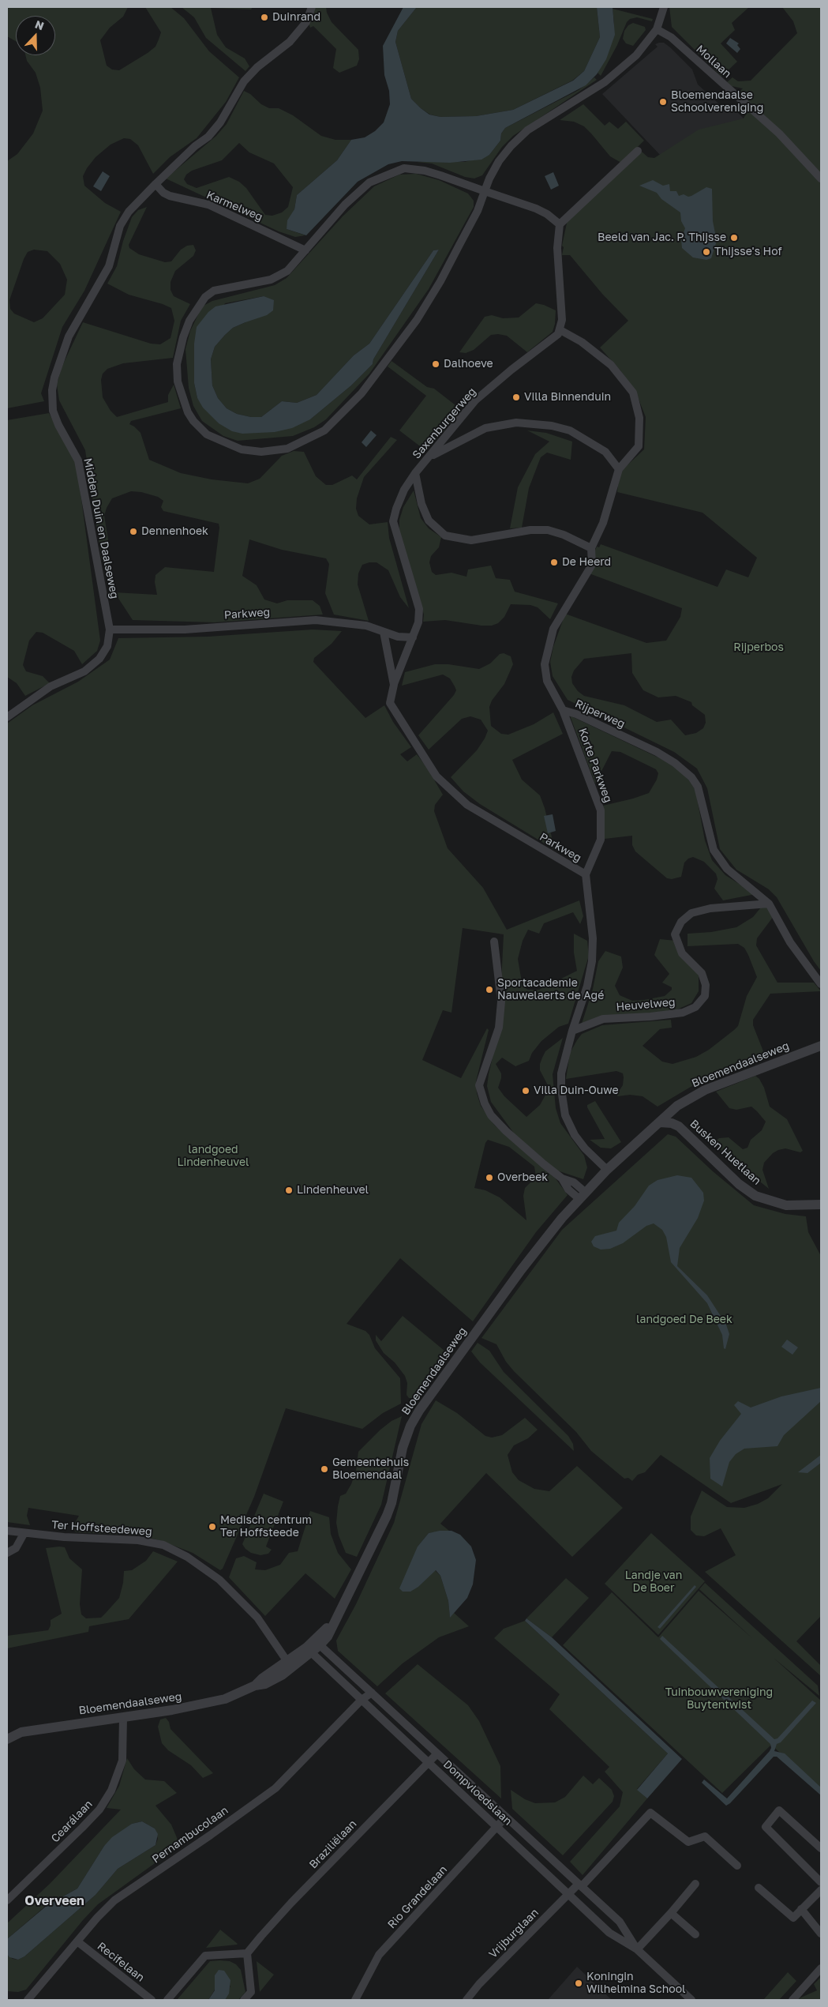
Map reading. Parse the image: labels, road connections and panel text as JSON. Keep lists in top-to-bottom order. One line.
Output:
{"streets":{"street":["Mollaan","Karmelweg","Saxenburgerweg","Midden Duin en Daalseweg","Parkweg","Rijperweg","Korte Parkweg","Heuvelweg","Bloemendaalseweg","Busken Huetlaan","Ter Hoffsteedeweg","Dompvloedslaan","Cearálaan","Pernambucolaan","Braziliëlaan","Rio Grandelaan","Vrijburglaan","Recifelaan"]},"crossings":[["Karmelweg","Midden Duin en Daalseweg"],["Saxenburgerweg","Parkweg"],["Saxenburgerweg","Rijperweg"],["Midden Duin en Daalseweg","Parkweg"],["Parkweg","Korte Parkweg"],["Parkweg","Heuvelweg"],["Parkweg","Bloemendaalseweg"],["Rijperweg","Korte Parkweg"],["Rijperweg","Heuvelweg"],["Bloemendaalseweg","Busken Huetlaan"],["Bloemendaalseweg","Ter Hoffsteedeweg"],["Bloemendaalseweg","Dompvloedslaan"],["Bloemendaalseweg","Cearálaan"],["Dompvloedslaan","Pernambucolaan"],["Dompvloedslaan","Braziliëlaan"],["Dompvloedslaan","Rio Grandelaan"],["Dompvloedslaan","Vrijburglaan"],["Pernambucolaan","Recifelaan"]],"districts":["Overveen"],"parks":["Rijperbos","landgoed Lindenheuvel","landgoed De Beek","Landje van De Boer","Tuinbouwvereniging Buytentwist"],"places":["Duinrand","Bloemendaalse Schoolvereniging","Beeld van Jac. P. Thijsse","Thijsse's Hof","Dalhoeve","Villa Binnenduin","Dennenhoek","De Heerd","Sportacademie Nauwelaerts de Agé","Villa Duin-Ouwe","Overbeek","Lindenheuvel","Gemeentehuis Bloemendaal","Medisch centrum Ter Hoffsteede","Koningin Wilhelmina School"],"north":"top"}
